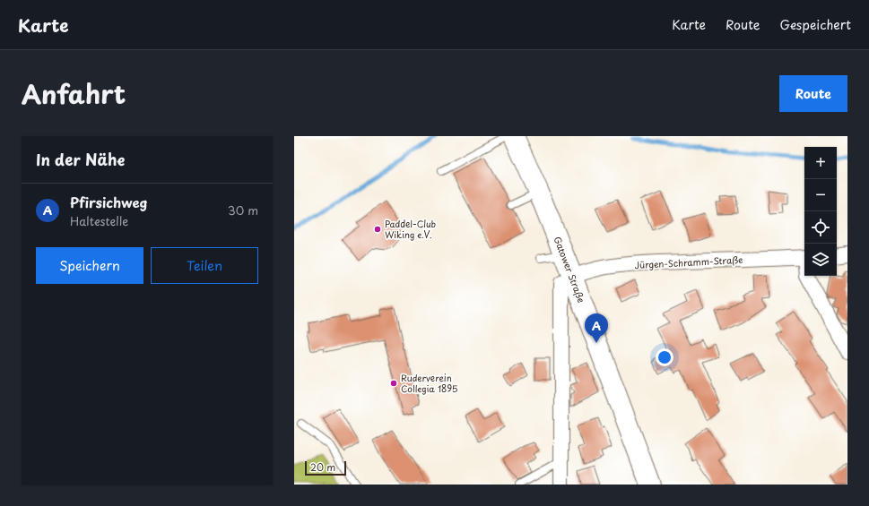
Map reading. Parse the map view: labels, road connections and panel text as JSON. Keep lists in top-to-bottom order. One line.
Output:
{"streets":{"main road":["Gatower Straße"],"street":["Jürgen-Schramm-Straße"]},"crossings":[["Jürgen-Schramm-Straße","Gatower Straße"]],"places":["Paddel-Club Wiking e.V.","Ruderverein Collegia 1895"],"scale_bar":"20 m","page":{"header":"Karte","nav":["Karte","Route","Gespeichert"],"title":"Anfahrt","buttons":["Route",["Speichern","Teilen"]],"heading":"In der Nähe","map_buttons":["+","−"],"list":[{"mark":"A","name":"Pfirsichweg","note":"Haltestelle","value":"30 m"}],"pins":"A","scale":"20 m"}}
